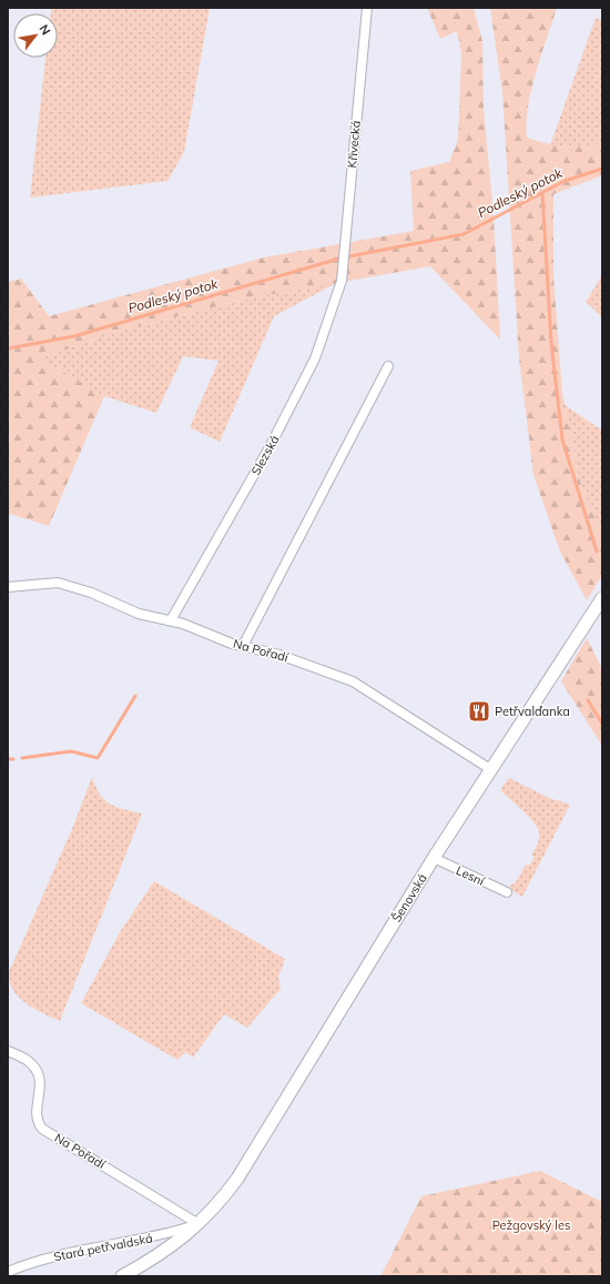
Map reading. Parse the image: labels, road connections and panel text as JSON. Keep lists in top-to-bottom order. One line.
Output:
{"streets":{"main road":["Šenovská"],"street":["Křivecká","Slezská","Na Pořadí","Lesní","Stará petřvaldská"]},"crossings":[["Křivecká","Slezská"],["Slezská","Na Pořadí"],["Na Pořadí","Šenovská"],["Na Pořadí","Stará petřvaldská"],["Lesní","Šenovská"],["Šenovská","Stará petřvaldská"]],"water":["Podleský potok"],"parks":["Pežgovský les"],"places":{"restaurant":["Petřvalďanka"]},"north":"top right"}
